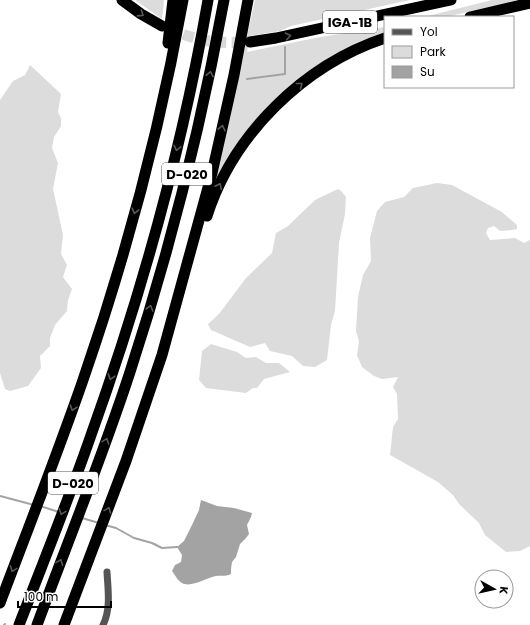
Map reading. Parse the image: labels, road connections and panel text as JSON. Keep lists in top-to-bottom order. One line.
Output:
{"streets":{"highway":["IGA-1B","D-020"]},"legend":["Yol","Park","Su"],"scale_bar":"100 m","north":"right"}
